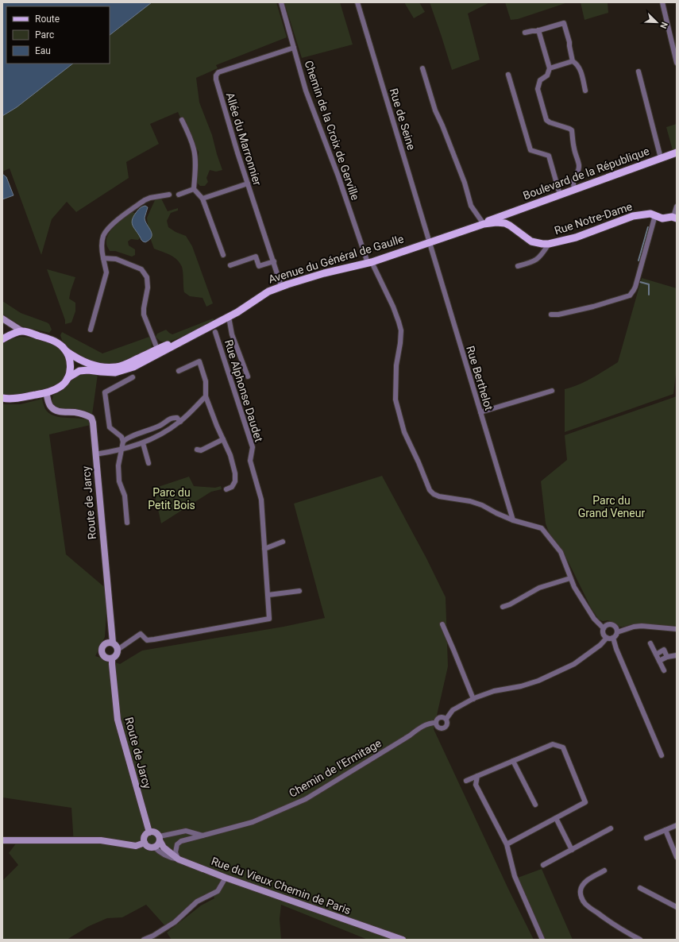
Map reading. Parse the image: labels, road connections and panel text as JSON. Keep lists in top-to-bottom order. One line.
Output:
{"streets":{"main road":["Boulevard de la République","Rue Notre-Dame","Avenue du Général de Gaulle"],"street":["Rue de Seine","Chemin de la Croix de Gerville","Allée du Marronnier","Rue Berthelot","Rue Alphonse Daudet","Route de Jarcy","Chemin de l'Ermitage","Rue du Vieux Chemin de Paris"]},"crossings":[["Rue de Seine","Avenue du Général de Gaulle"],["Rue de Seine","Rue Berthelot"],["Chemin de la Croix de Gerville","Allée du Marronnier"],["Chemin de la Croix de Gerville","Avenue du Général de Gaulle"],["Chemin de la Croix de Gerville","Rue Berthelot"],["Allée du Marronnier","Avenue du Général de Gaulle"],["Boulevard de la République","Avenue du Général de Gaulle"],["Avenue du Général de Gaulle","Rue Berthelot"],["Rue Alphonse Daudet","Route de Jarcy"],["Route de Jarcy","Rue du Vieux Chemin de Paris"],["Chemin de l'Ermitage","Rue du Vieux Chemin de Paris"]],"parks":["Parc du Petit Bois","Parc du Grand Veneur"],"legend":["Route","Parc","Eau"],"north":"bottom right"}
